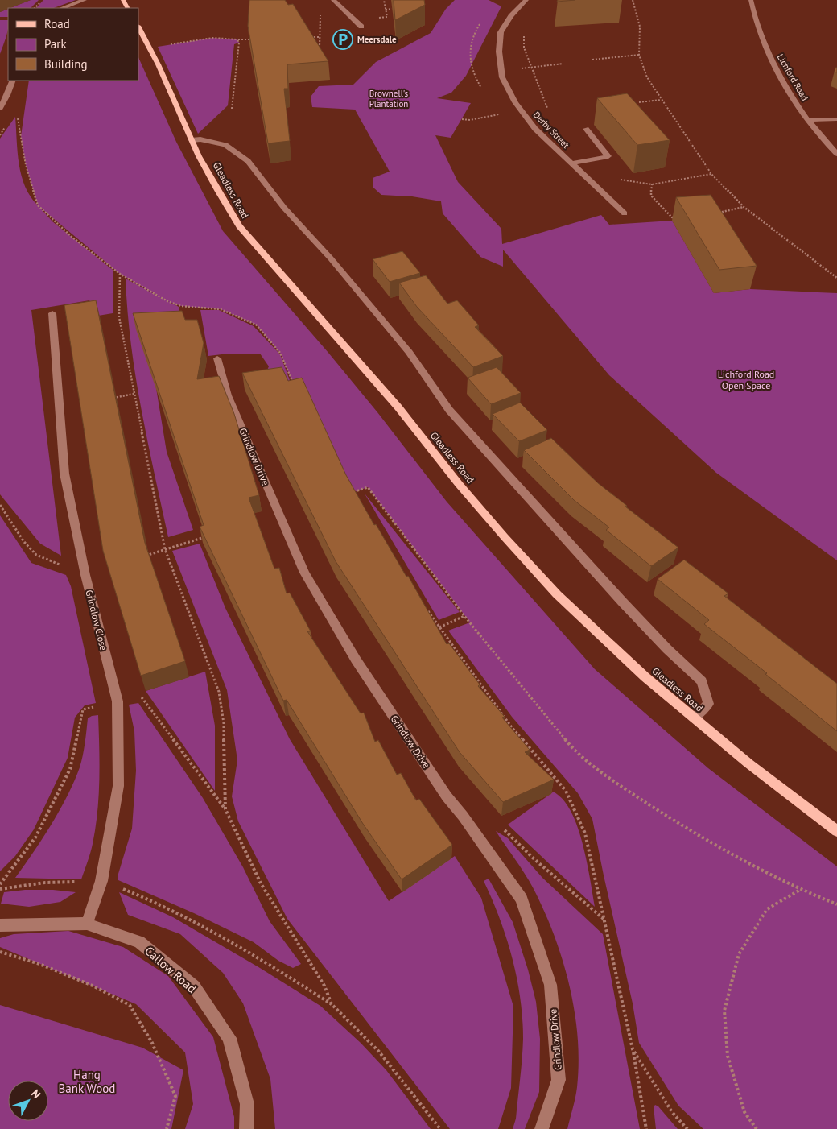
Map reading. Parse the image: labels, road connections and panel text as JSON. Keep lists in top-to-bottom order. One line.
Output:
{"streets":{"main road":["Gleadless Road"],"street":["Lichford Road","Derby Street","Grindlow Drive","Grindlow Close","Callow Road"]},"crossings":[["Grindlow Close","Callow Road"]],"parks":["Brownell's Plantation","Lichford Road Open Space","Hang Bank Wood"],"places":{"parking":["Meersdale"]},"legend":["Road","Park","Building"],"north":"top right"}
